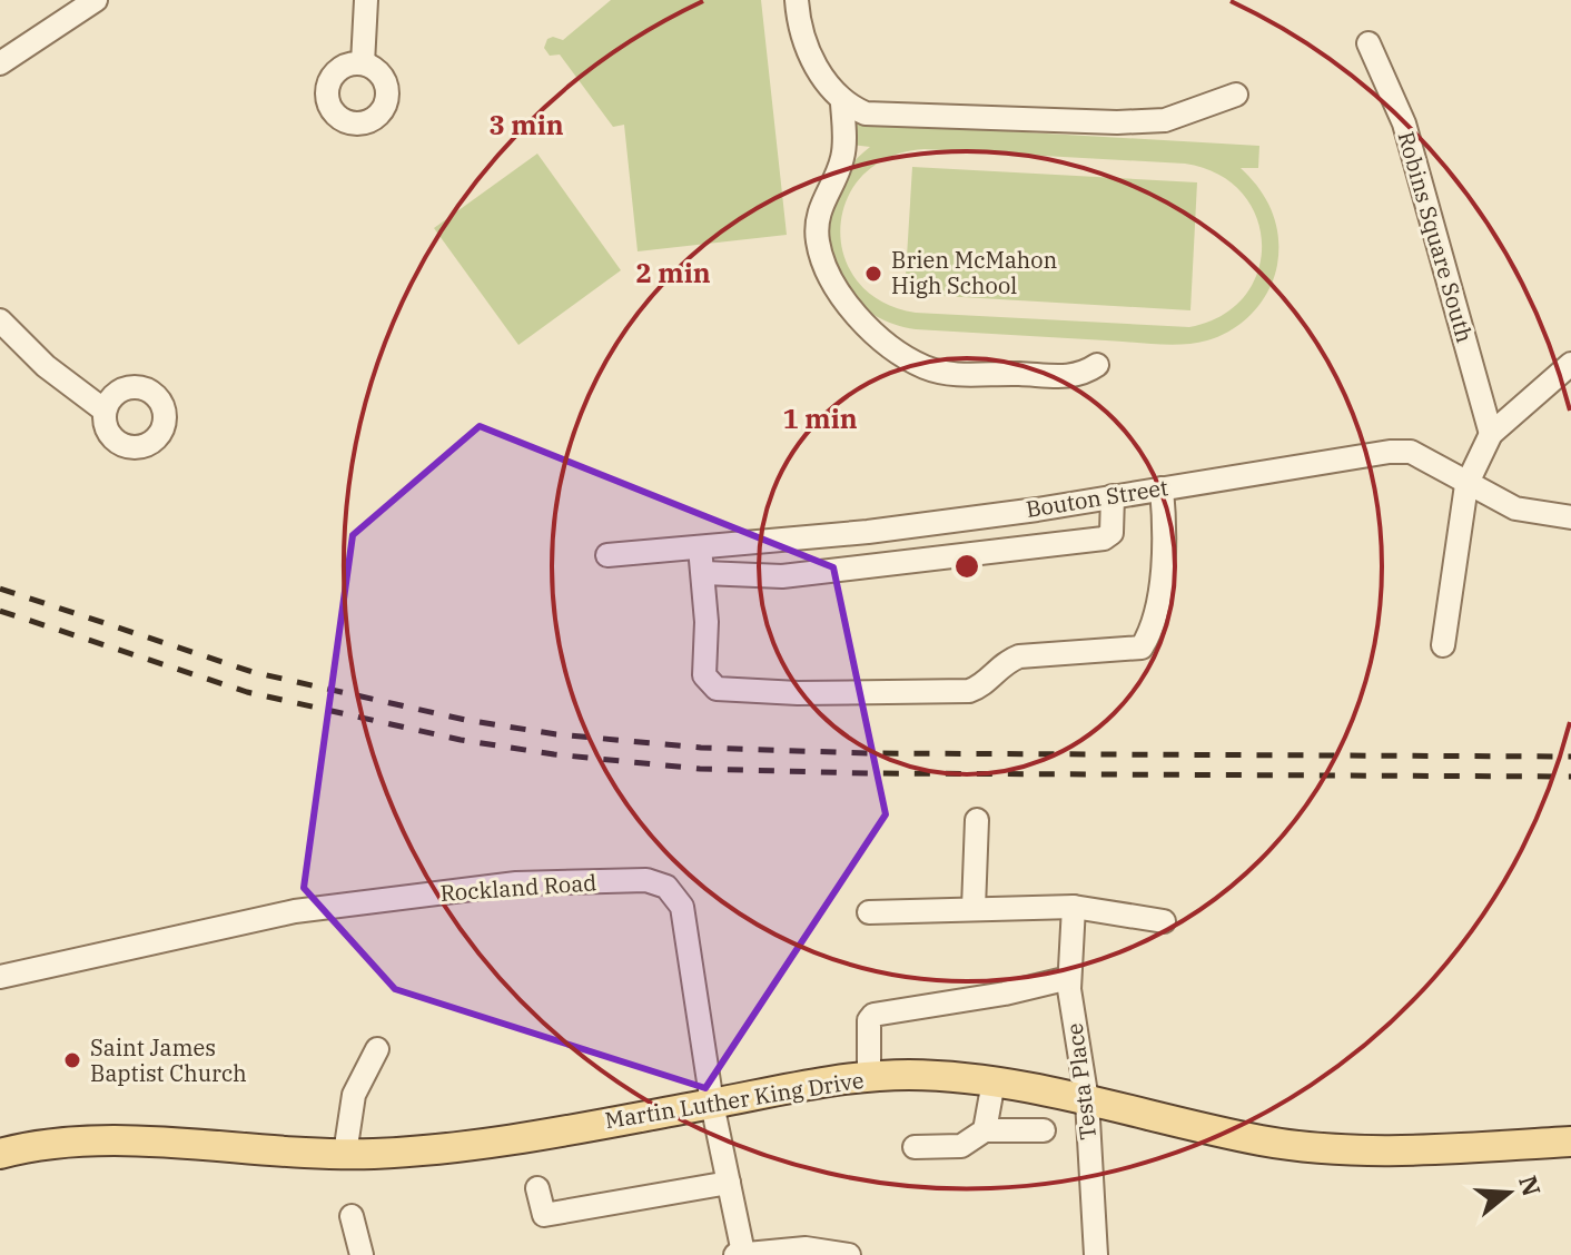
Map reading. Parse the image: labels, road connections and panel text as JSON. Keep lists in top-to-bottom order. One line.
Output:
{"streets":{"main road":["Martin Luther King Drive"],"street":["Robins Square South","Bouton Street","Rockland Road","Testa Place"]},"crossings":[["Rockland Road","Martin Luther King Drive"],["Testa Place","Martin Luther King Drive"]],"places":["Brien McMahon High School","Saint James Baptist Church"],"north":"right","rings":["3 min","2 min","1 min"]}
